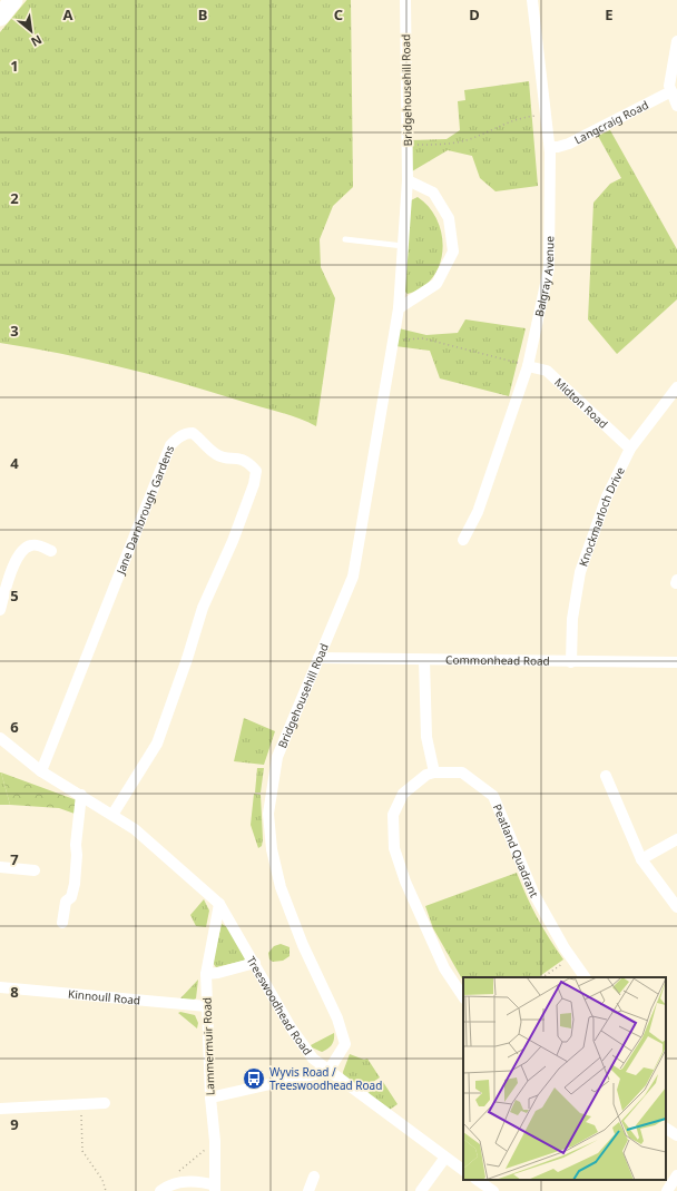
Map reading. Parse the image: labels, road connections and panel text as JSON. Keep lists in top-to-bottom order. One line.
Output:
{"streets":{"street":["Bridgehousehill Road","Langcraig Road","Balgray Avenue","Midton Road","Jane Darnbrough Gardens","Knockmarloch Drive","Commonhead Road","Peatland Quadrant","Kinnoull Road","Treeswoodhead Road","Lammermuir Road"]},"crossings":[["Bridgehousehill Road","Commonhead Road"],["Bridgehousehill Road","Treeswoodhead Road"],["Langcraig Road","Balgray Avenue"],["Balgray Avenue","Midton Road"],["Midton Road","Knockmarloch Drive"],["Jane Darnbrough Gardens","Treeswoodhead Road"],["Knockmarloch Drive","Commonhead Road"],["Kinnoull Road","Lammermuir Road"],["Treeswoodhead Road","Lammermuir Road"]],"places":{"bus stop":["Wyvis Road / Treeswoodhead Road"]},"north":"bottom right","grid":{"columns":["A","B","C","D","E"],"rows":["1","2","3","4","5","6","7","8","9"]}}
